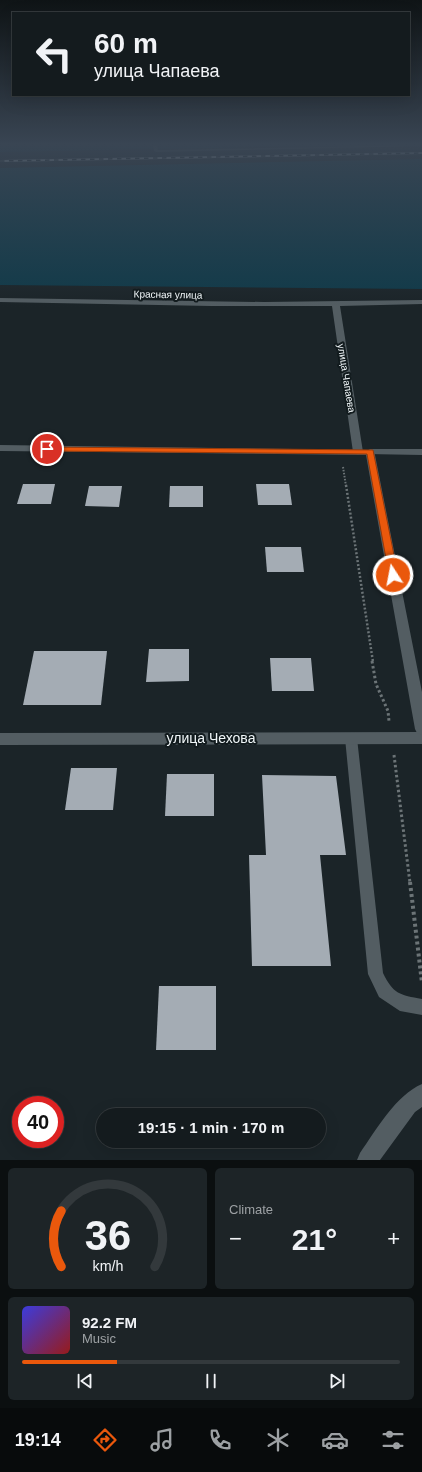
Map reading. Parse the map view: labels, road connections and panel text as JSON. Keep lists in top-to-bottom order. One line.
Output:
{"streets":{"street":["Красная улица","улица Чапаева","улица Чехова"]},"crossings":[["Красная улица","улица Чапаева"]],"page":{"turn":["60 m","улица Чапаева"],"limit":"40","trip":"19:15 · 1 min · 170 m","tile":"Climate","heat":["−","21°","+"],"song":["92.2 FM","Music"],"tabs":"19:14","gauge":["36","km/h"]}}
